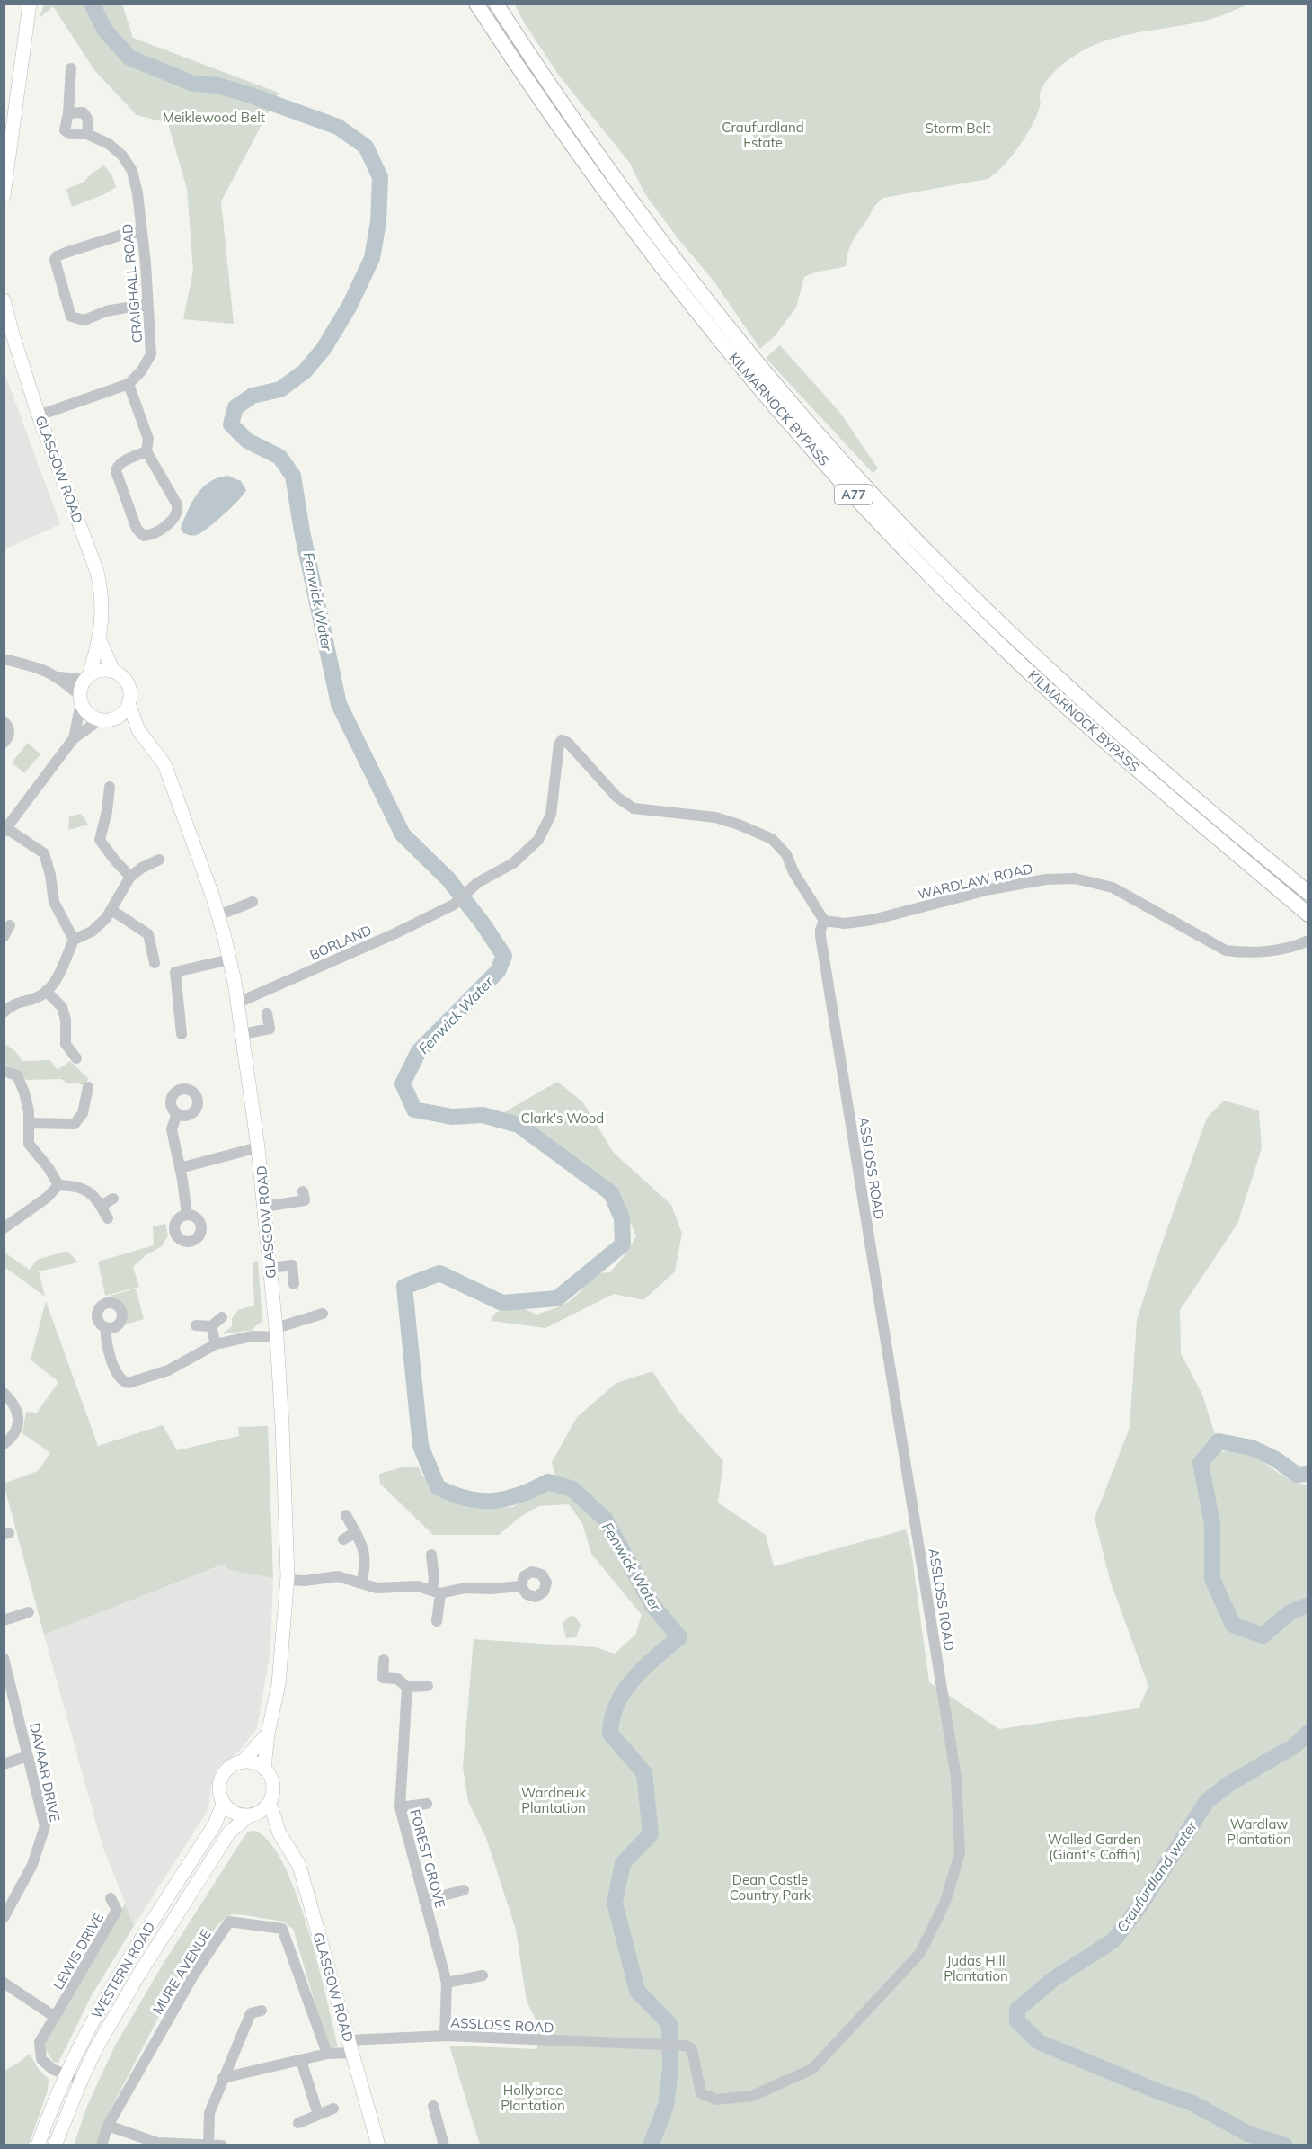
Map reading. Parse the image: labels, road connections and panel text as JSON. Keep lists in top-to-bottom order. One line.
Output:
{"streets":{"highway":["KILMARNOCK BYPASS","A77"],"main road":["GLASGOW ROAD","WESTERN ROAD"],"street":["CRAIGHALL ROAD","WARDLAW ROAD","BORLAND","ASSLOSS ROAD","DAVAAR DRIVE","FOREST GROVE","LEWIS DRIVE","MURE AVENUE"]},"crossings":[["CRAIGHALL ROAD","GLASGOW ROAD"],["KILMARNOCK BYPASS","A77"],["GLASGOW ROAD","BORLAND"],["GLASGOW ROAD","ASSLOSS ROAD"],["GLASGOW ROAD","WESTERN ROAD"],["WARDLAW ROAD","BORLAND"],["WARDLAW ROAD","ASSLOSS ROAD"],["BORLAND","ASSLOSS ROAD"],["ASSLOSS ROAD","FOREST GROVE"],["ASSLOSS ROAD","MURE AVENUE"]],"water":["Fenwick Water","Craufurdland water"],"parks":["Meiklewood Belt","Craufurdland Estate","Storm Belt","Clark's Wood","Wardneuk Plantation","Wardlaw Plantation","Walled Garden (Giant's Coffin)","Dean Castle Country Park","Judas Hill Plantation","Hollybrae Plantation"]}
